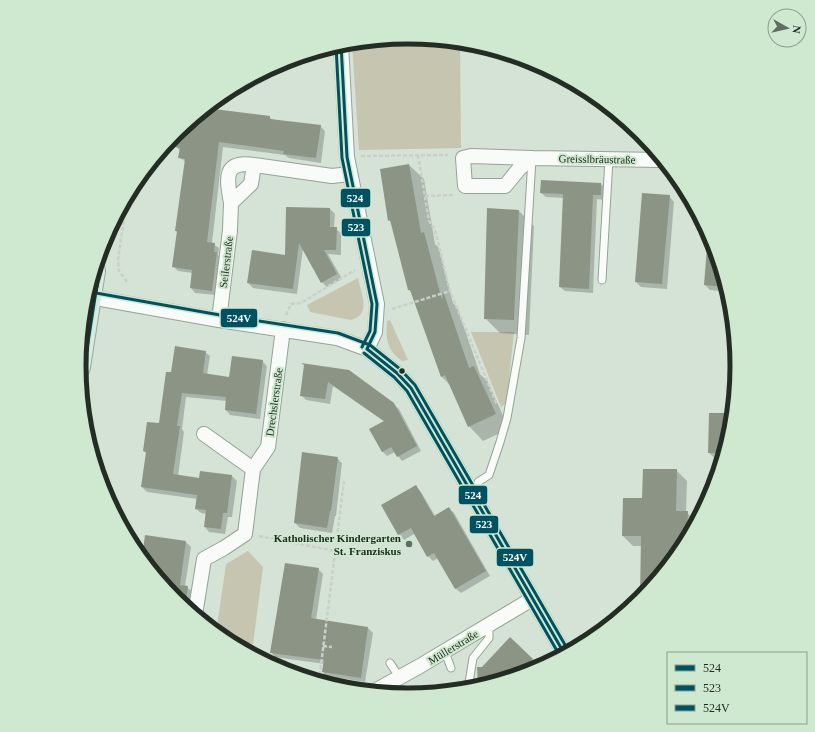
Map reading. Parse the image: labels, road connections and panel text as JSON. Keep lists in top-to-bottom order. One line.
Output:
{"streets":{"street":["Greisslbräustraße","Seilerstraße","Drechslerstraße","Müllerstraße"]},"places":["Katholischer Kindergarten St. Franziskus"],"lines":["transit line 524","transit line 523","transit line 524V"],"legend":["524","523","524V"],"north":"right"}
